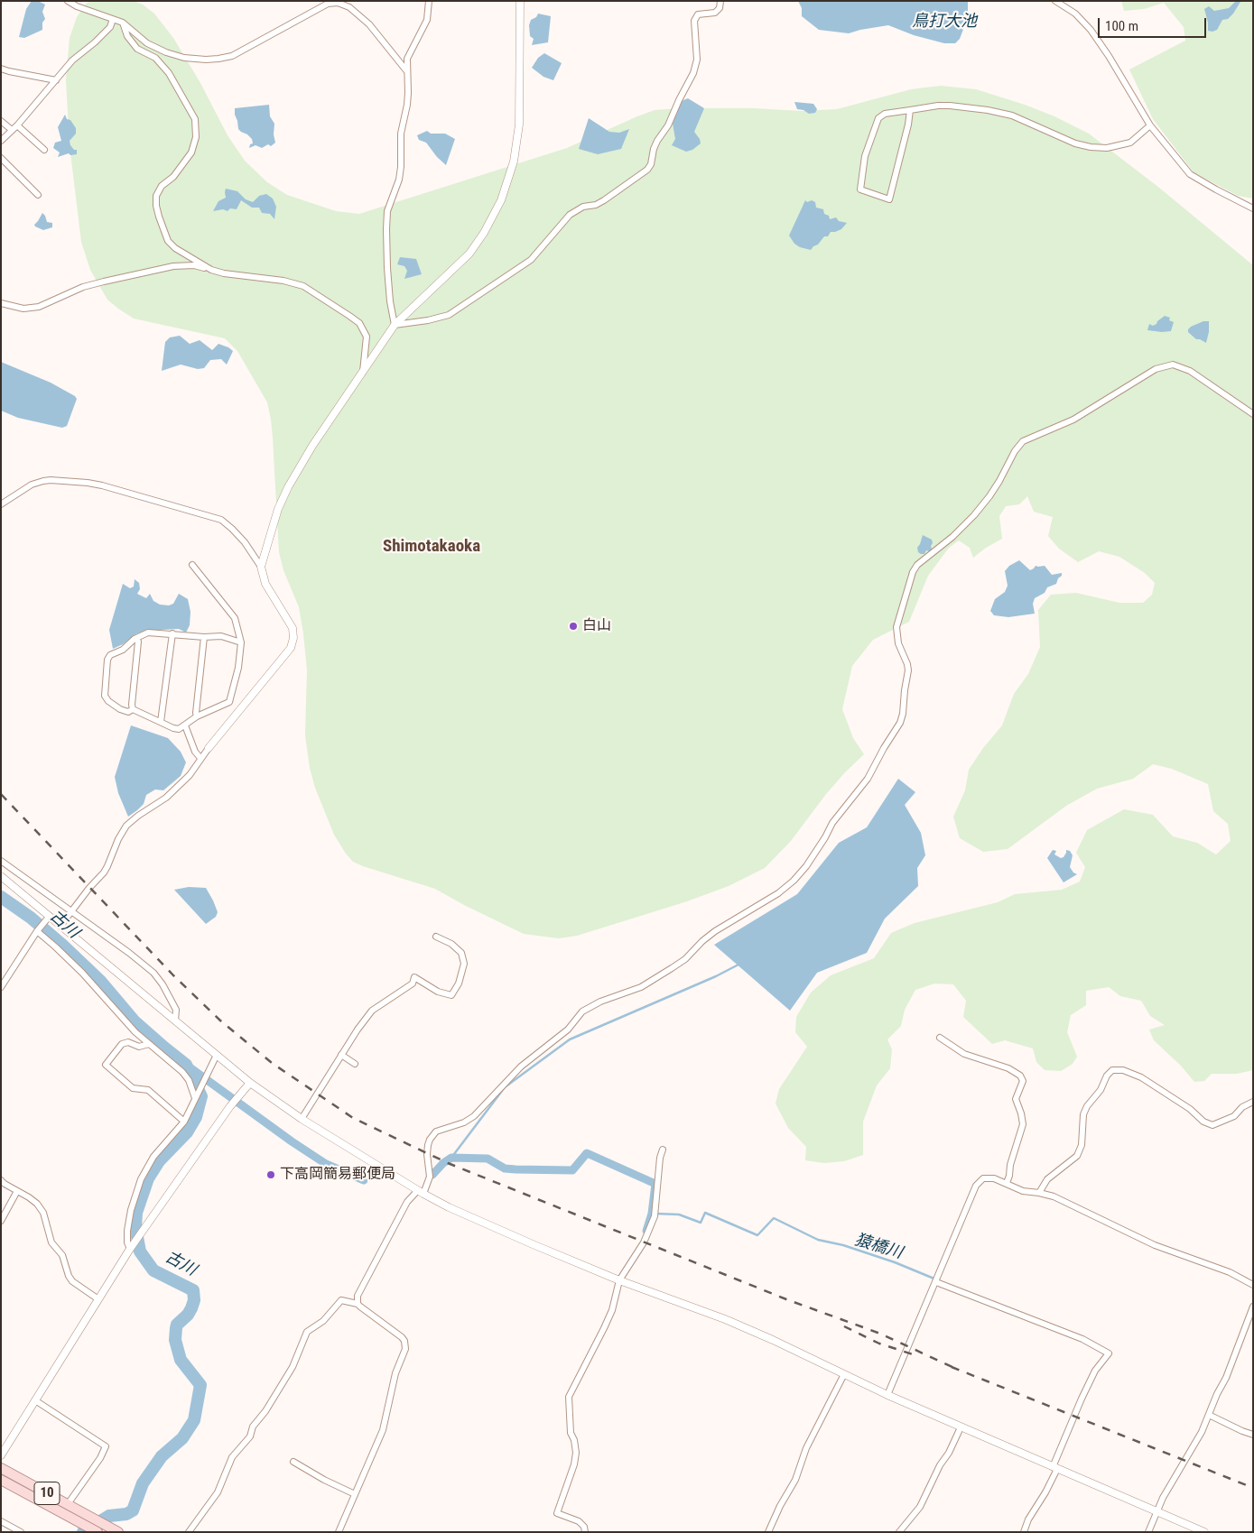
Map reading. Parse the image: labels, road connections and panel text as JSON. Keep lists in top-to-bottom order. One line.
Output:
{"streets":{"main road":["10"]},"districts":["Shimotakaoka"],"water":["鳥打大池","古川","猿橋川"],"places":["白山","下高岡簡易郵便局"],"scale_bar":"100 m"}
